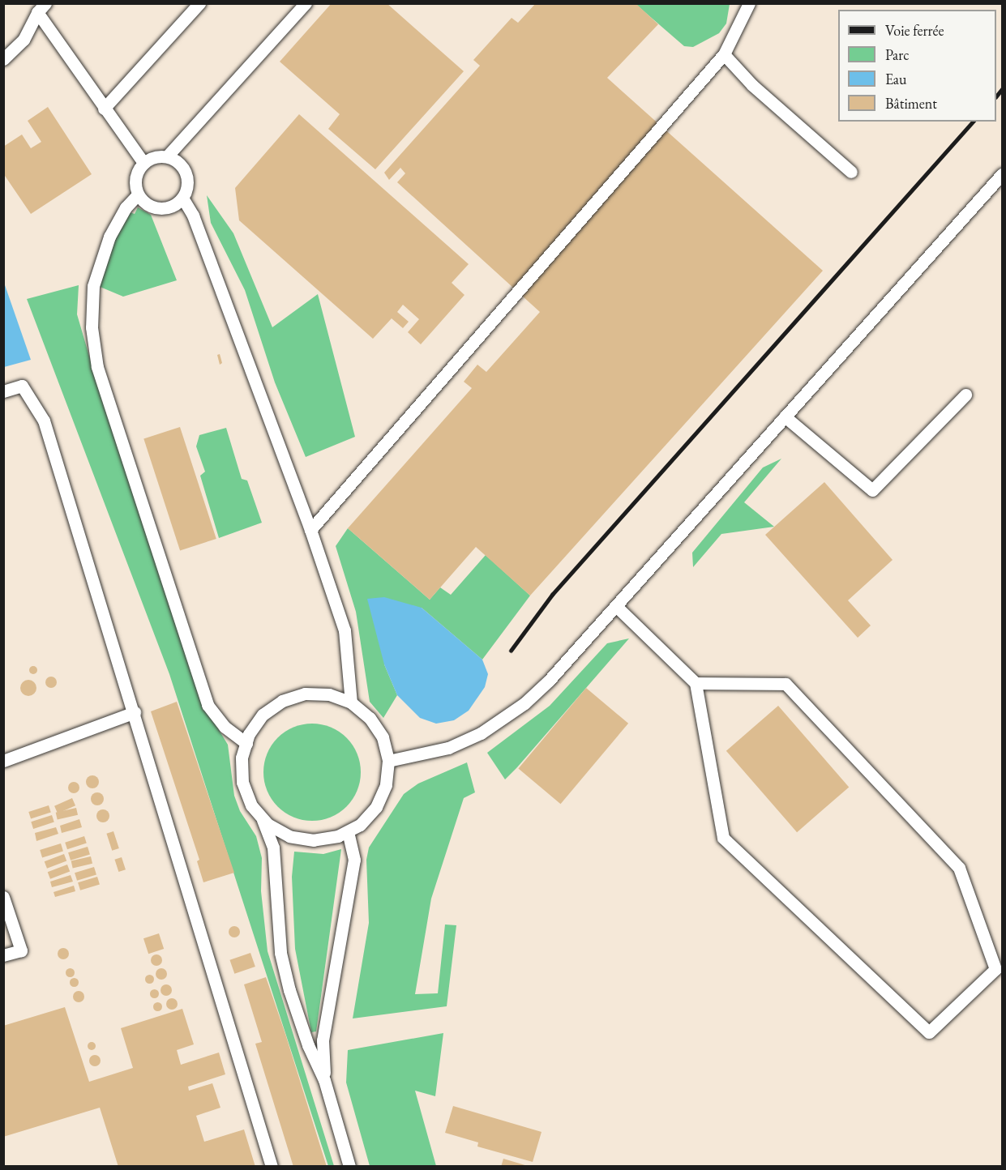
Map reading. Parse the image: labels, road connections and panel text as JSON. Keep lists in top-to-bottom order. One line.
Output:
{"legend":["Voie ferrée","Parc","Eau","Bâtiment"]}
